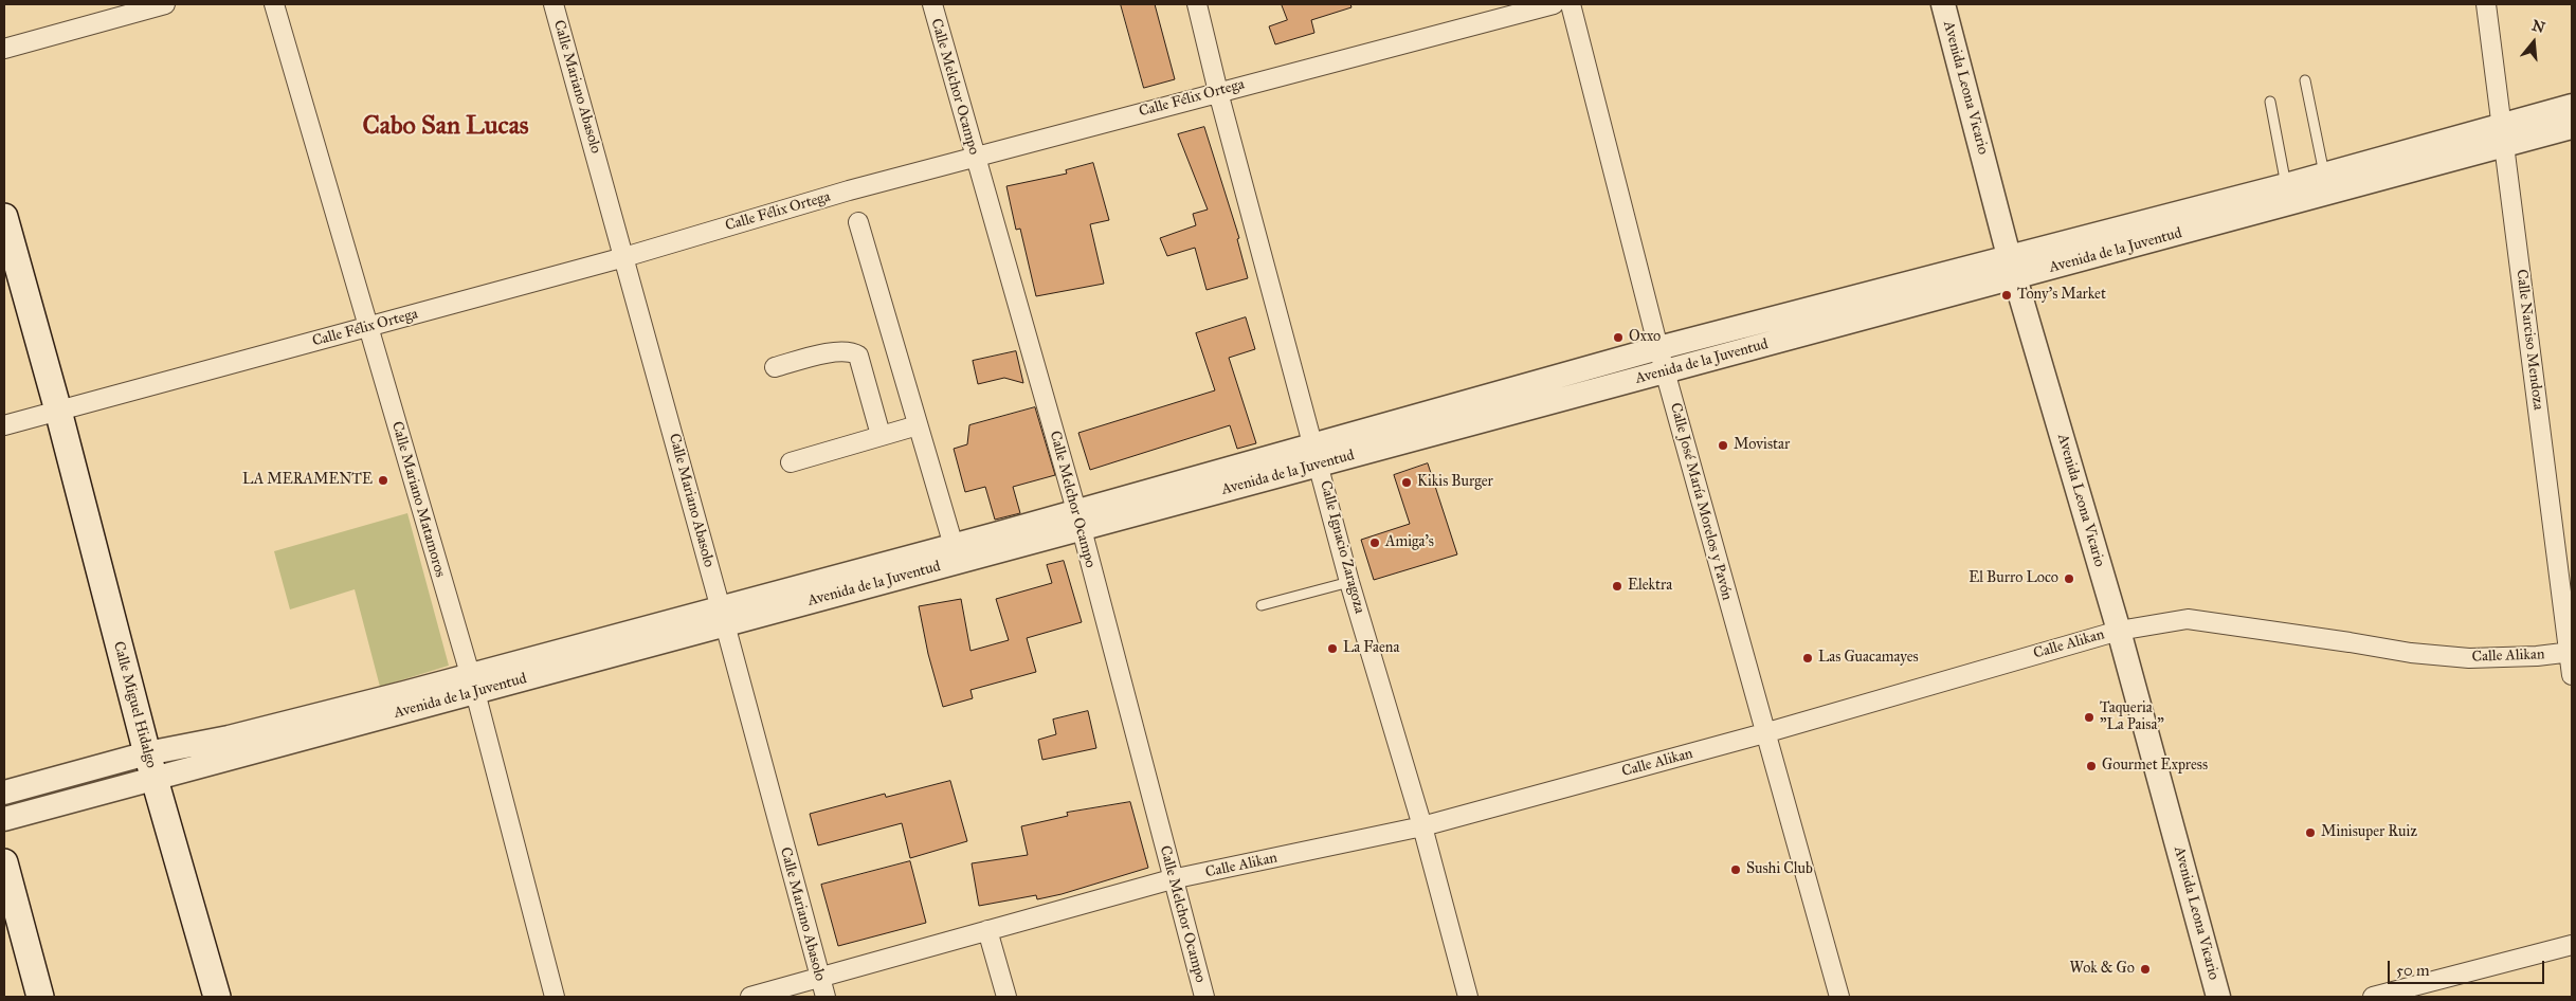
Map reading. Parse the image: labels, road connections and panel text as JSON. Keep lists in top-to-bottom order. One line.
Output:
{"streets":{"main road":["Calle Miguel Hidalgo"],"street":["Calle Mariano Abasolo","Calle Melchor Ocampo","Avenida Leona Vicario","Calle Félix Ortega","Avenida de la Juventud","Calle Narciso Mendoza","Calle Mariano Matamoros","Calle José María Morelos y Pavón","Calle Ignacio Zaragoza","Calle Alikan"]},"crossings":[["Calle Mariano Abasolo","Calle Félix Ortega"],["Calle Mariano Abasolo","Avenida de la Juventud"],["Calle Mariano Abasolo","Calle Alikan"],["Calle Melchor Ocampo","Calle Félix Ortega"],["Calle Melchor Ocampo","Avenida de la Juventud"],["Calle Melchor Ocampo","Calle Alikan"],["Avenida Leona Vicario","Avenida de la Juventud"],["Avenida Leona Vicario","Calle Alikan"],["Calle Félix Ortega","Calle Mariano Matamoros"],["Calle Félix Ortega","Calle Ignacio Zaragoza"],["Calle Félix Ortega","Calle Miguel Hidalgo"],["Avenida de la Juventud","Calle Narciso Mendoza"],["Avenida de la Juventud","Calle Mariano Matamoros"],["Avenida de la Juventud","Calle José María Morelos y Pavón"],["Avenida de la Juventud","Calle Ignacio Zaragoza"],["Avenida de la Juventud","Calle Miguel Hidalgo"],["Calle Narciso Mendoza","Calle Alikan"],["Calle José María Morelos y Pavón","Calle Alikan"],["Calle Ignacio Zaragoza","Calle Alikan"]],"districts":["Cabo San Lucas"],"places":["Tony's Market","Oxxo","Movistar","LA MERAMENTE","Kikis Burger","Amiga's","El Burro Loco","Elektra","La Faena","Las Guacamayes","Taqueria \"La Paisa\"","Gourmet Express","Minisuper Ruiz","Sushi Club","Wok & Go"],"scale_bar":"50 m","north":"top"}
